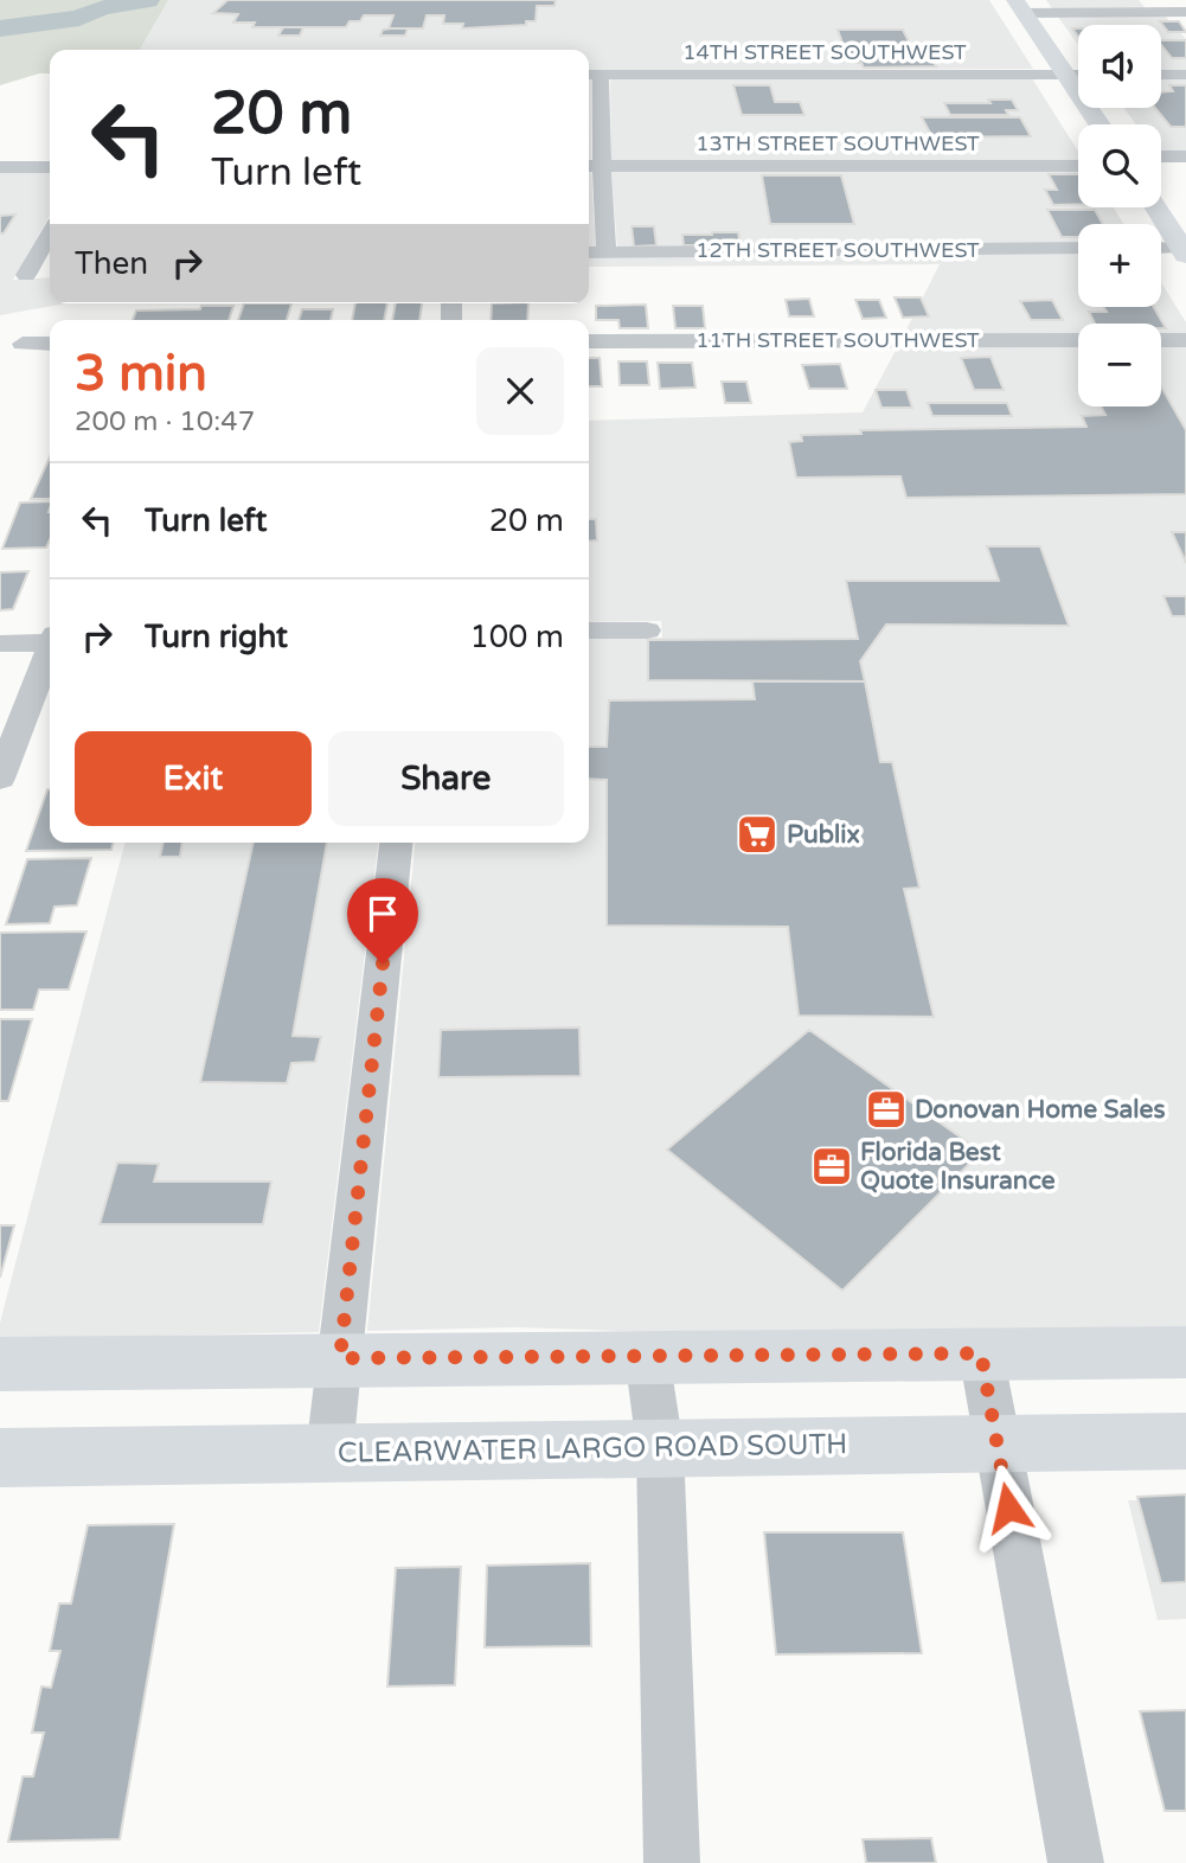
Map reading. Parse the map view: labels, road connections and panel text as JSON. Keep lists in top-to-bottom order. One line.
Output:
{"streets":{"main road":["CLEARWATER LARGO ROAD SOUTH"],"street":["14TH STREET SOUTHWEST","13TH STREET SOUTHWEST","12TH STREET SOUTHWEST","11TH STREET SOUTHWEST"]},"places":{"supermarket":["Publix"],"office":["Donovan Home Sales","Florida Best Quote Insurance"]},"page":{"map_buttons":["+","−"],"turn":["20 m","Turn left"],"then":"Then","heading":["3 min","200 m · 10:47"],"list":[{"name":"Turn left","value":"20 m"},{"name":"Turn right","value":"100 m"}],"buttons":["Exit","Share"]}}
